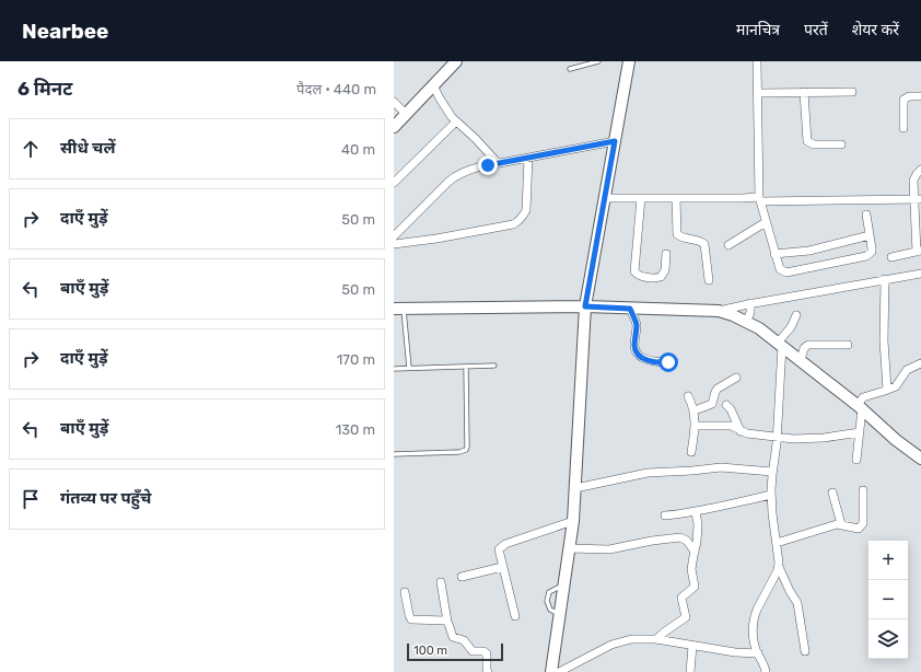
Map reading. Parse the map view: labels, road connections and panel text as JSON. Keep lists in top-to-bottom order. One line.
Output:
{"scale_bar":"100 m","page":{"header":"Nearbee","nav":["मानचित्र","परतें","शेयर करें"],"heading":["6 मिनट","पैदल · 440 m"],"list":[["सीधे चलें","40 m"],["दाएँ मुड़ें","50 m"],["बाएँ मुड़ें","50 m"],["दाएँ मुड़ें","170 m"],["बाएँ मुड़ें","130 m"],"गंतव्य पर पहुँचे"],"map_buttons":["+","−"],"scale":"100 m"}}
